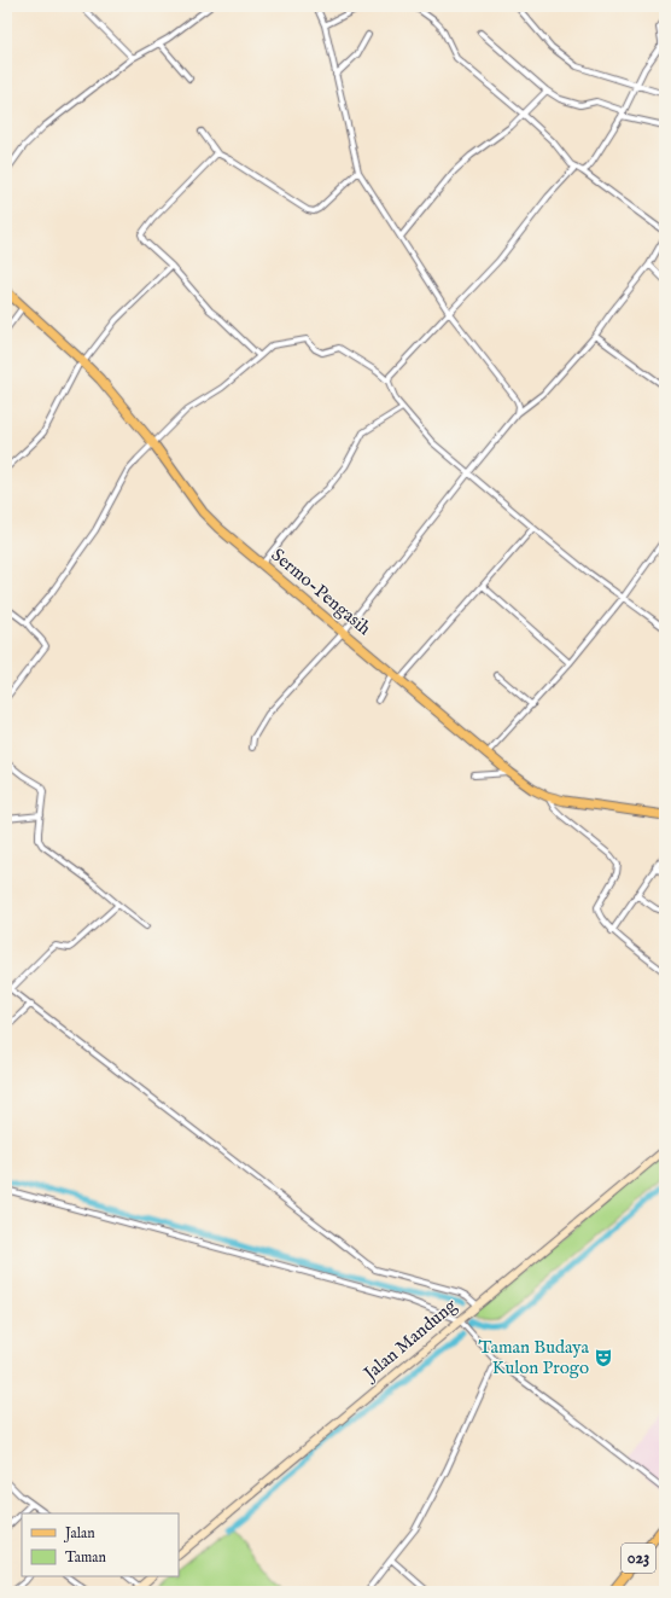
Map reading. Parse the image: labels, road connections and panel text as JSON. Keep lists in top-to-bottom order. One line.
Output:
{"streets":{"main road":["Sermo-Pengasih","Jalan Mandung","023"]},"places":{"theatre":["Taman Budaya Kulon Progo"]},"legend":["Jalan","Taman"]}
